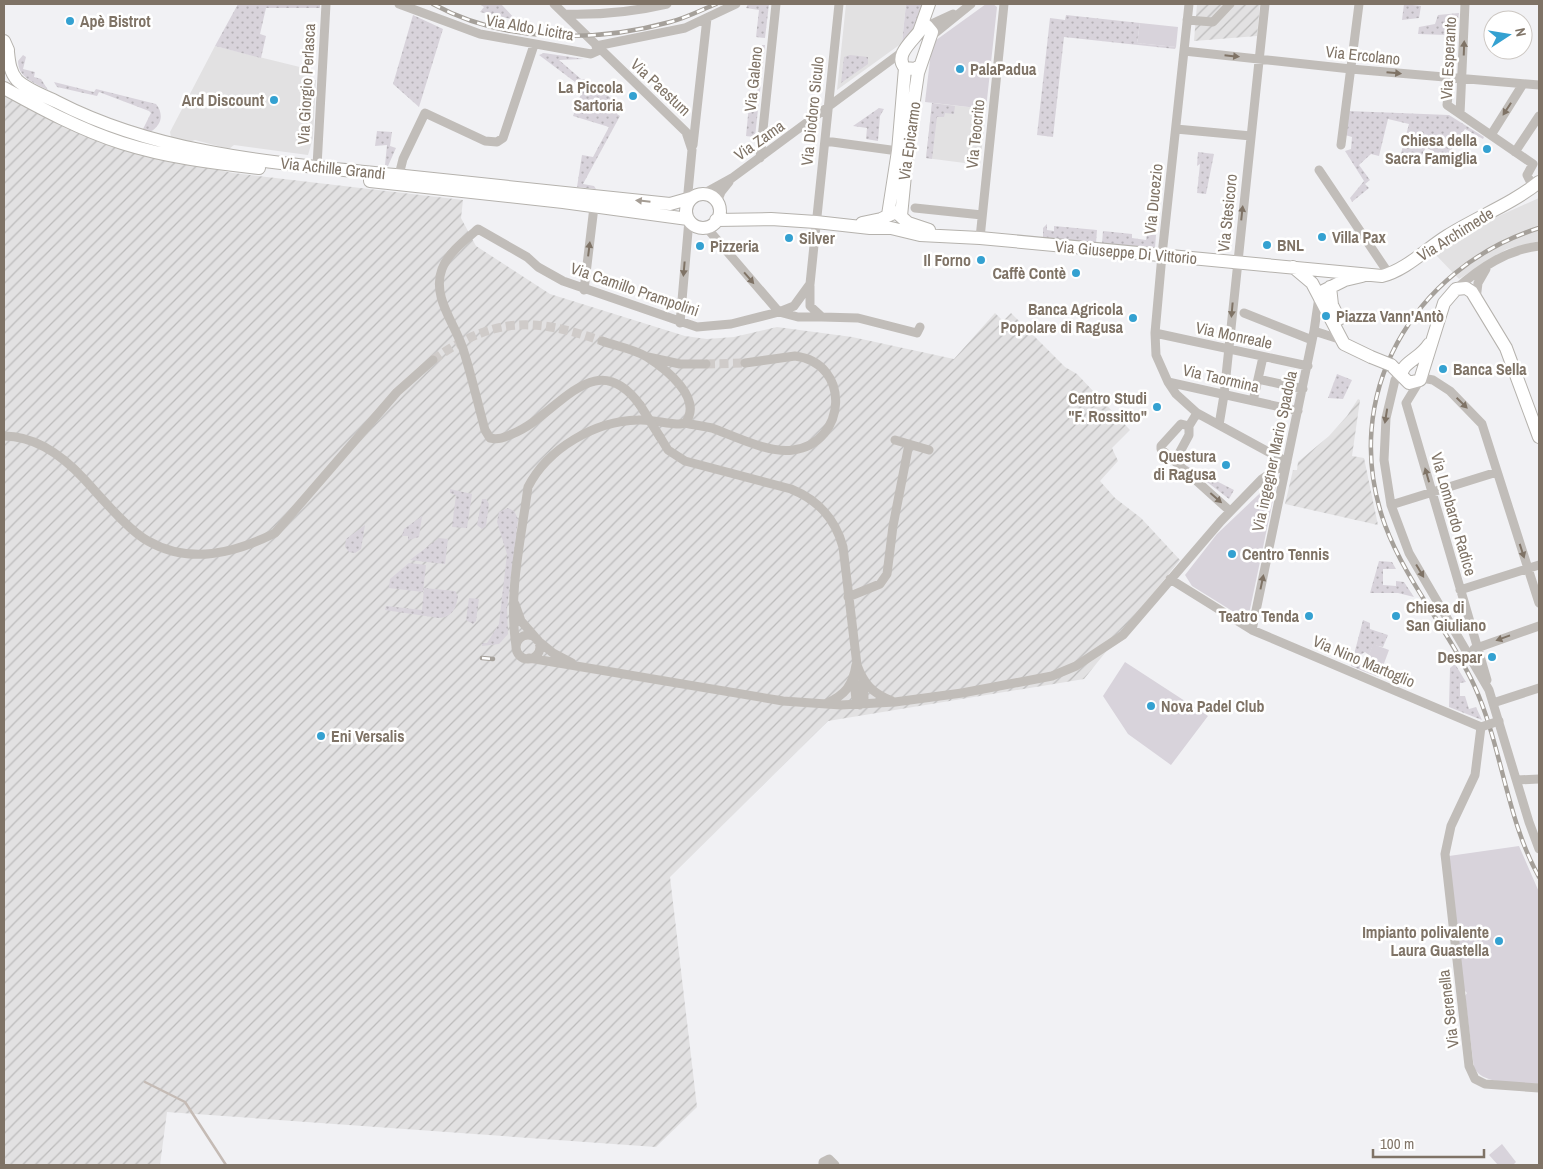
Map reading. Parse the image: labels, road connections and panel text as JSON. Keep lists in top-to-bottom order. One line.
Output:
{"streets":{"main road":["Via Epicarmo","Via Achille Grandi","Via Archimede","Via Giuseppe Di Vittorio"],"street":["Via Aldo Licitra","Via Ercolano","Via Esperanto","Via Galeno","Via Giorgio Perlasca","Via Paestum","Via Diodoro Siculo","Via Teocrito","Via Zama","Via Ducezio","Via Stesicoro","Via Camillo Prampolini","Via Monreale","Via Taormina","Via ingegner Mario Spadola","Via Lombardo Radice","Via Nino Martoglio","Via Serenella"]},"crossings":[["Via Aldo Licitra","Via Paestum"],["Via Ercolano","Via Esperanto"],["Via Ercolano","Via Ducezio"],["Via Ercolano","Via Stesicoro"],["Via Galeno","Via Zama"],["Via Giorgio Perlasca","Via Achille Grandi"],["Via Paestum","Via Achille Grandi"],["Via Diodoro Siculo","Via Zama"],["Via Teocrito","Via Giuseppe Di Vittorio"],["Via Zama","Via Epicarmo"],["Via Ducezio","Via Stesicoro"],["Via Ducezio","Via Giuseppe Di Vittorio"],["Via Ducezio","Via Monreale"],["Via Ducezio","Via Taormina"],["Via Ducezio","Via ingegner Mario Spadola"],["Via Stesicoro","Via Giuseppe Di Vittorio"],["Via Stesicoro","Via Monreale"],["Via Stesicoro","Via Taormina"],["Via Archimede","Via Giuseppe Di Vittorio"],["Via Giuseppe Di Vittorio","Via ingegner Mario Spadola"],["Via Monreale","Via ingegner Mario Spadola"],["Via Taormina","Via ingegner Mario Spadola"],["Via ingegner Mario Spadola","Via Nino Martoglio"],["Via Nino Martoglio","Via Serenella"]],"one_way":["Via Esperanto","Via ingegner Mario Spadola"],"places":["Apè Bistrot","PalaPadua","La Piccola Sartoria","Ard Discount","Chiesa della Sacra Famiglia","Villa Pax","Silver","BNL","Pizzeria","Il Forno","Caffè Contè","Piazza Vann'Antò","Banca Agricola Popolare di Ragusa","Banca Sella","Centro Studi \"F. Rossitto\"","Questura di Ragusa","Centro Tennis","Teatro Tenda","Chiesa di San Giuliano","Despar","Nova Padel Club","Eni Versalis","Impianto polivalente Laura Guastella"],"scale_bar":"100 m","north":"right"}
